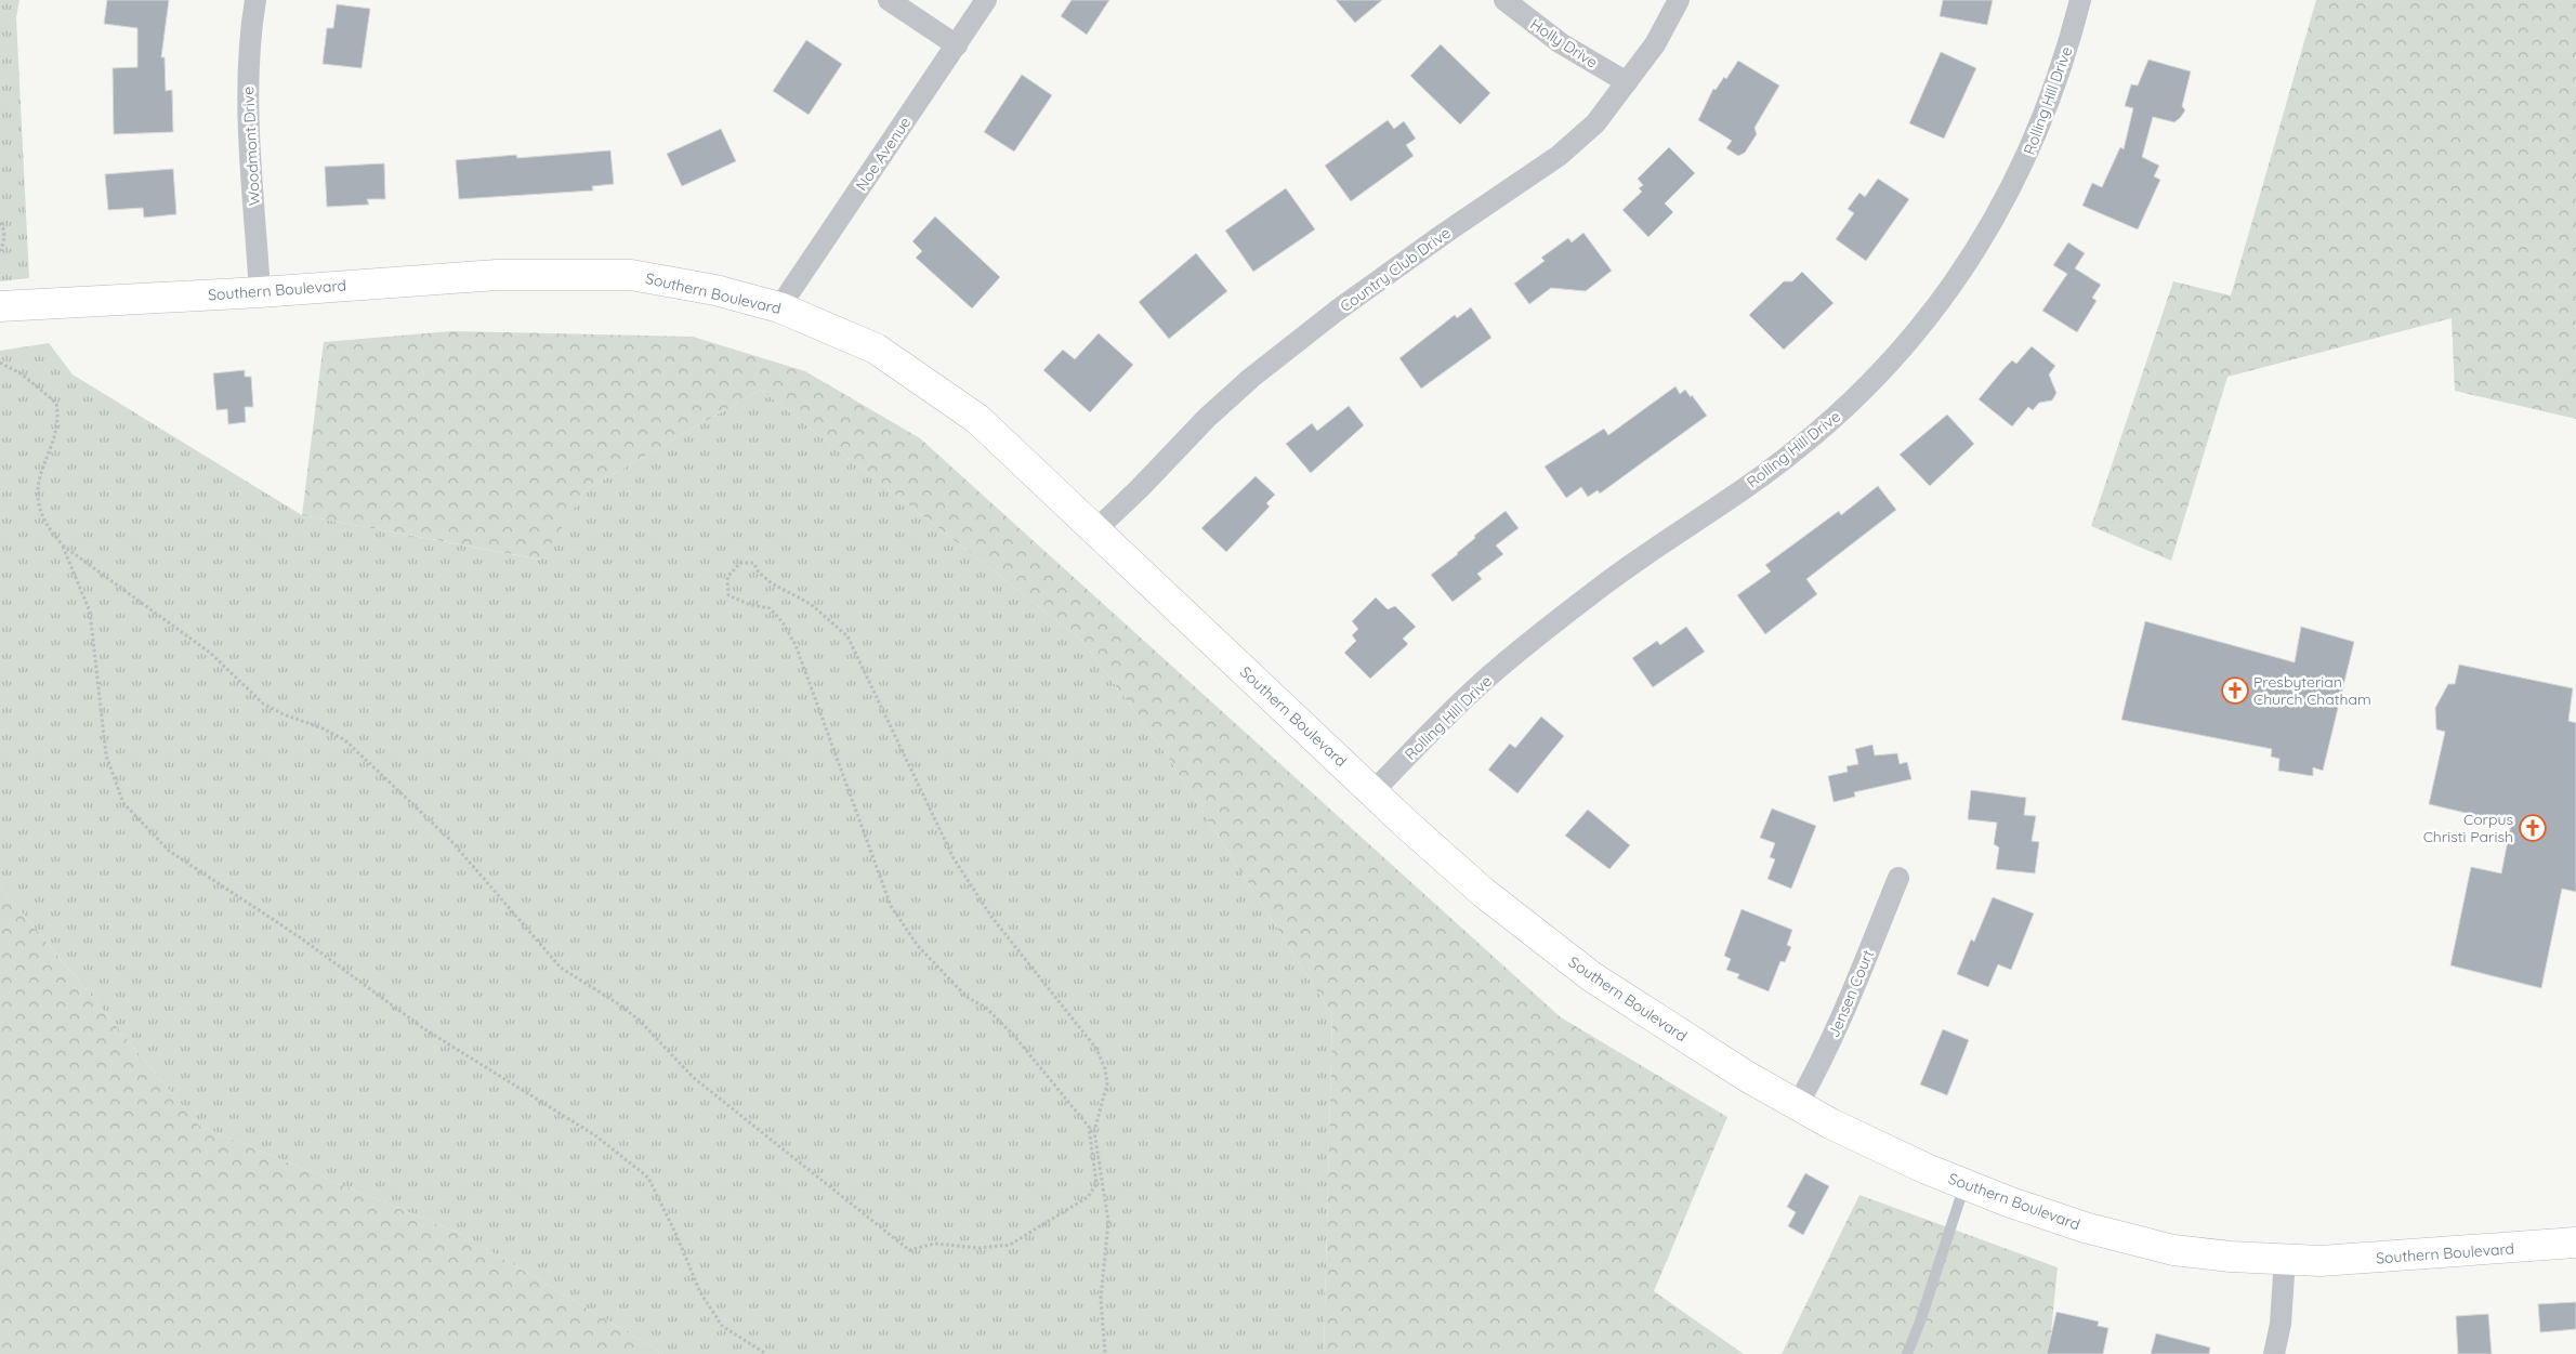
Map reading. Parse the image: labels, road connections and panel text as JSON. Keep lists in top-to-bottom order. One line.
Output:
{"streets":{"main road":["Southern Boulevard"],"street":["Holly Drive","Rolling Hill Drive","Woodmont Drive","Noe Avenue","Country Club Drive","Jensen Court"]},"crossings":[["Holly Drive","Country Club Drive"],["Rolling Hill Drive","Southern Boulevard"],["Woodmont Drive","Southern Boulevard"],["Noe Avenue","Southern Boulevard"],["Country Club Drive","Southern Boulevard"],["Southern Boulevard","Jensen Court"]],"places":{"church":["Presbyterian Church Chatham","Corpus Christi Parish"]}}
